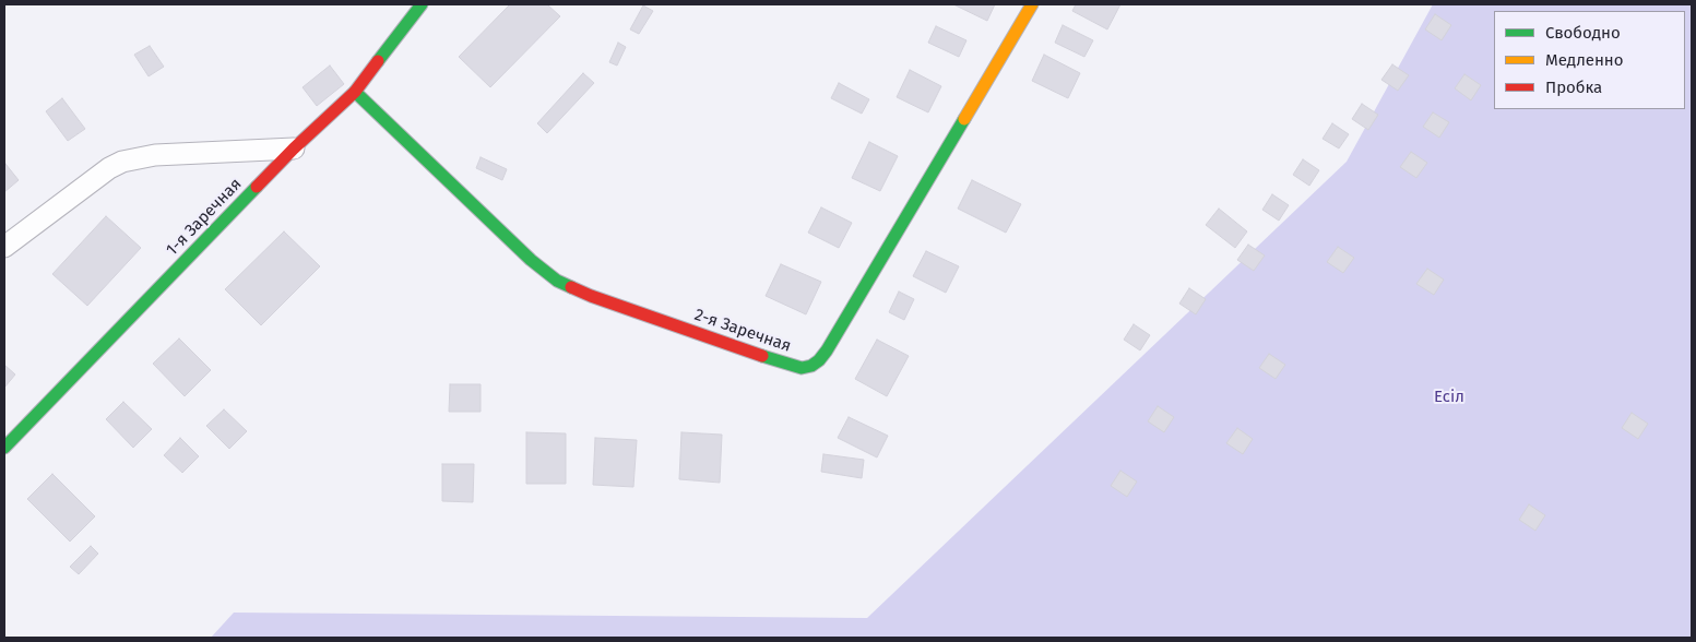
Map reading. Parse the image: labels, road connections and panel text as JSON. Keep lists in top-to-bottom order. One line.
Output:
{"streets":{"street":["1-я Заречная","2-я Заречная"]},"crossings":[["1-я Заречная","2-я Заречная"]],"parks":["Есіл"],"legend":["Свободно","Медленно","Пробка"]}
